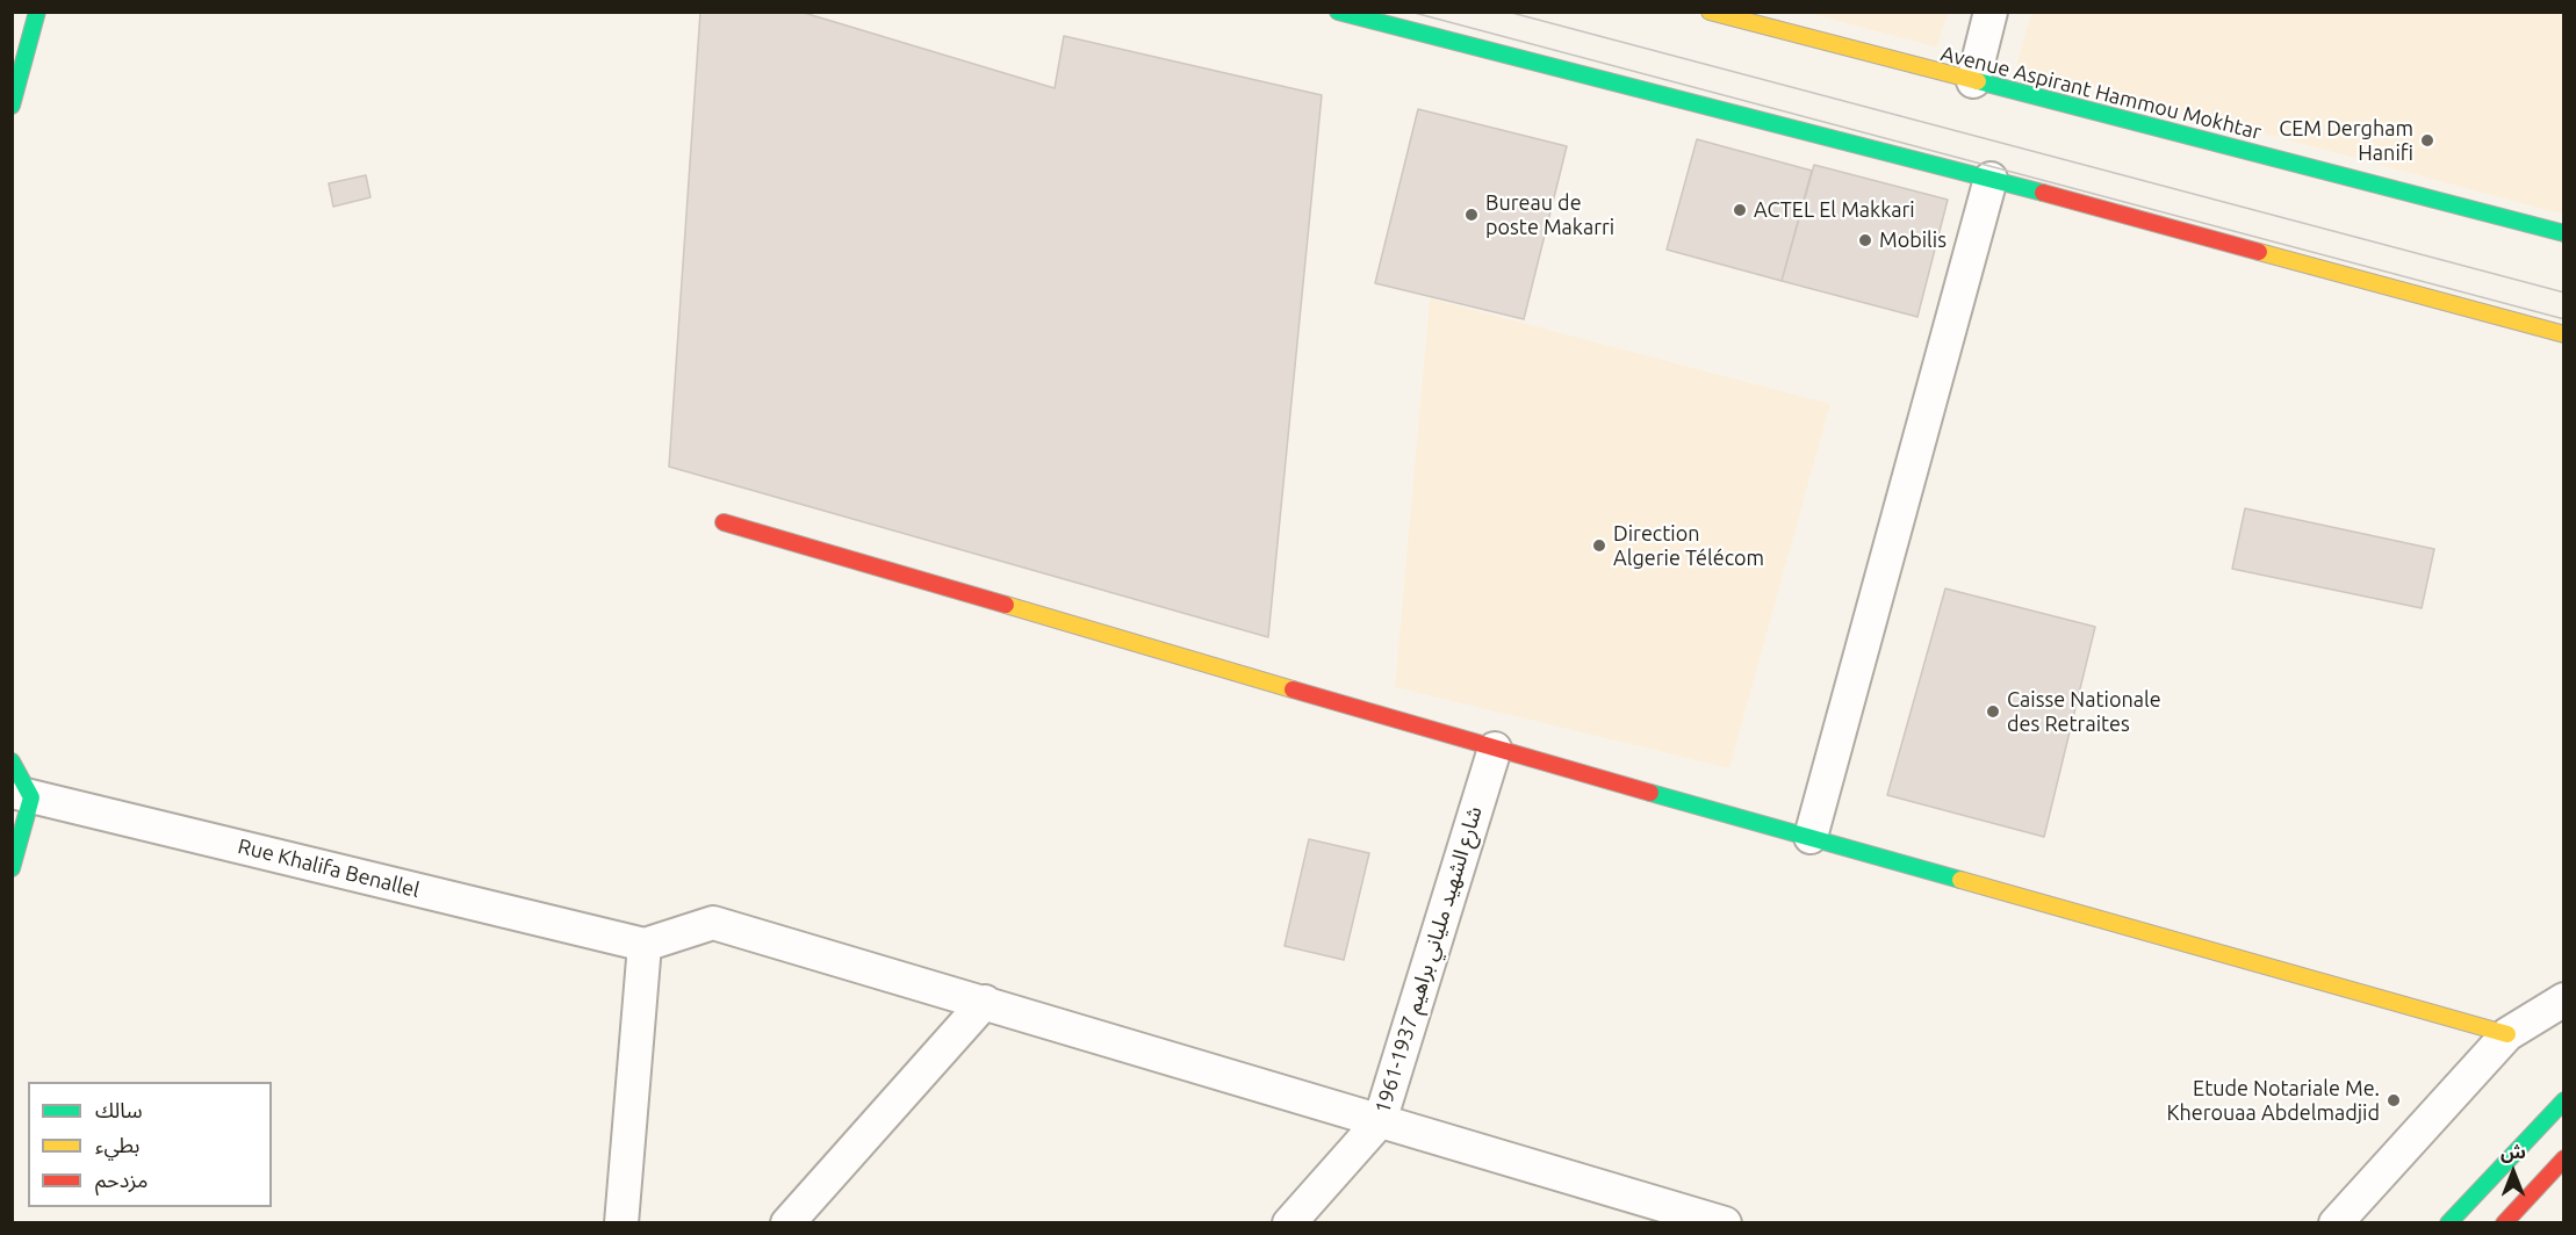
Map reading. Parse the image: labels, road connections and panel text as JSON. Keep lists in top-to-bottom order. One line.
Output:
{"streets":{"main road":["Avenue Aspirant Hammou Mokhtar"],"street":["Rue Khalifa Benallel","شارع الشهيد ملياني براهيم 1937-1961"]},"places":["CEM Dergham Hanifi","ACTEL El Makkari","Bureau de poste Makarri","Mobilis","Direction Algerie Télécom","Caisse Nationale des Retraites","Etude Notariale Me. Kherouaa Abdelmadjid"],"legend":["سالك","بطيء","مزدحم"],"north":"top"}
